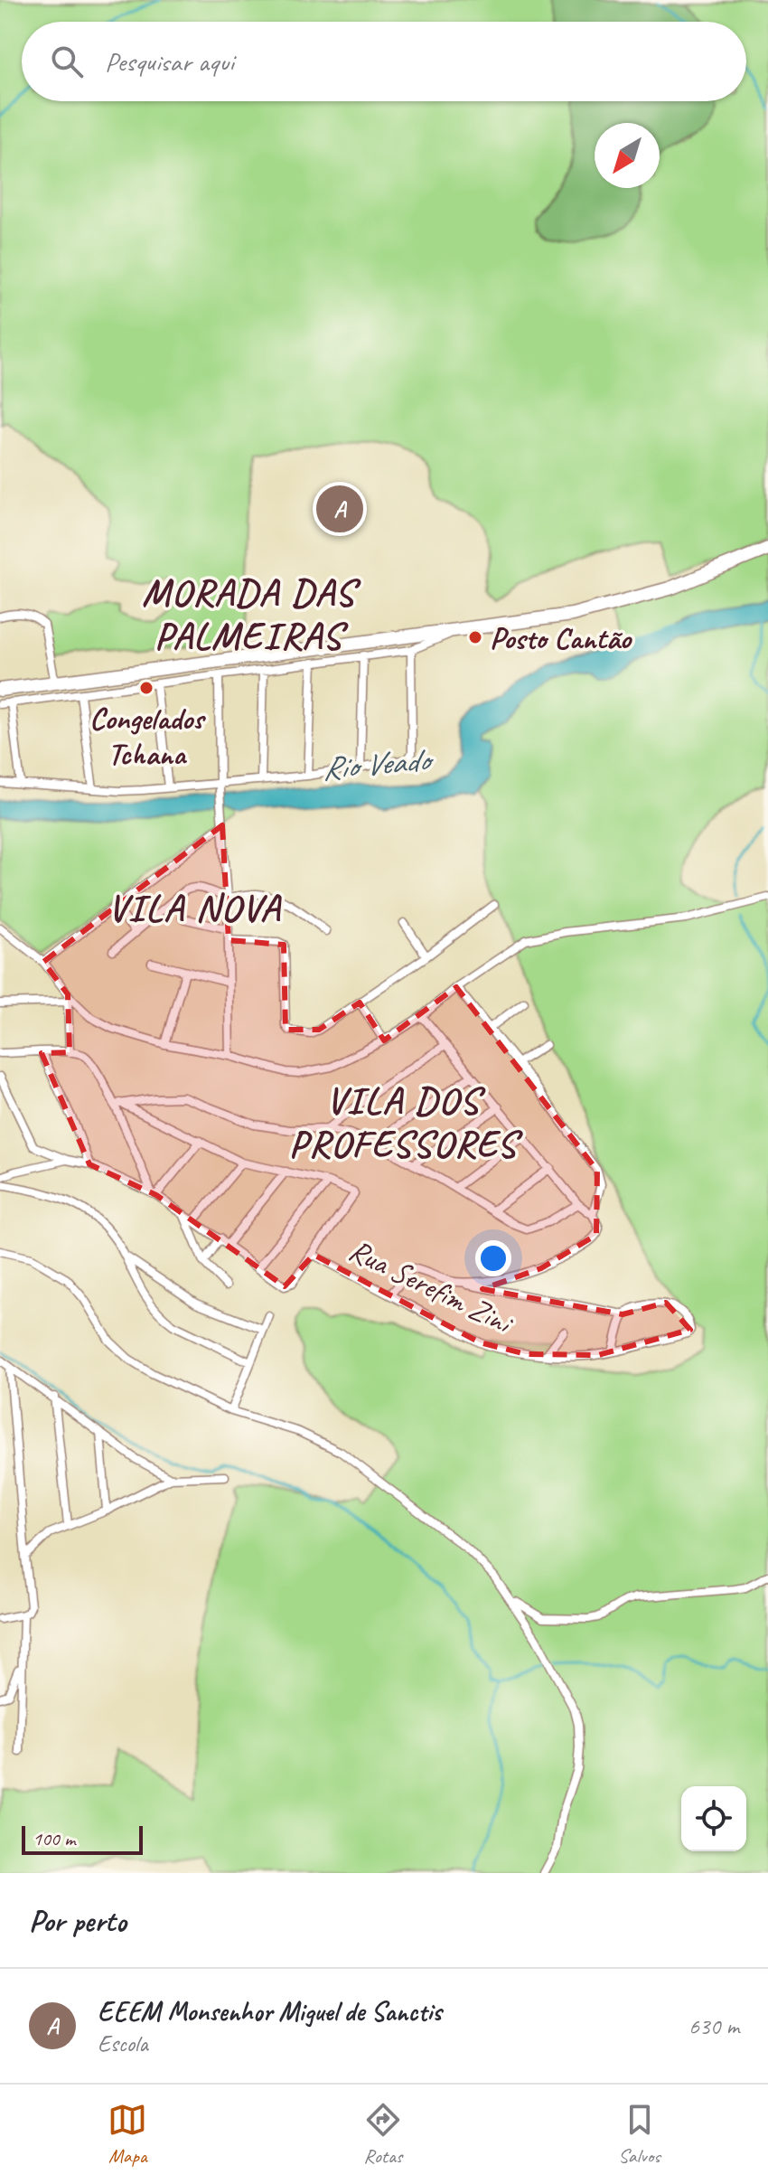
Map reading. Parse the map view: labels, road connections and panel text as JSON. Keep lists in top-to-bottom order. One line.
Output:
{"streets":{"street":["Rua Serefim Zini"]},"districts":["MORADA DAS PALMEIRAS","VILA NOVA","VILA DOS PROFESSORES"],"water":["Rio Veado"],"places":["Posto Cantão","Congelados Tchana"],"scale_bar":"100 m","north":"bottom left","page":{"search":"Pesquisar aqui","pins":"A","scale":"100 m","heading":"Por perto","list":[{"mark":"A","name":"EEEM Monsenhor Miguel de Sanctis","note":"Escola","value":"630 m"}],"nav":["Mapa","Rotas","Salvos"]}}
